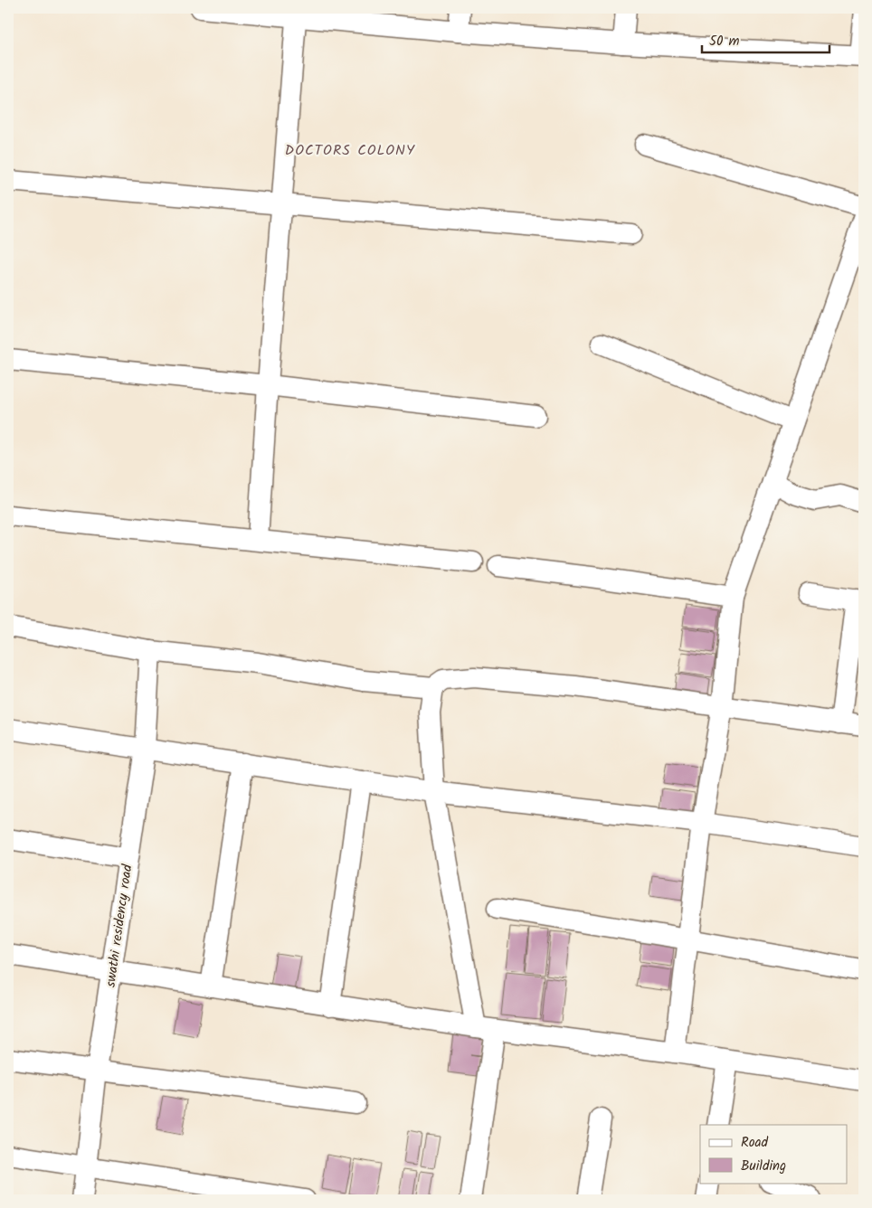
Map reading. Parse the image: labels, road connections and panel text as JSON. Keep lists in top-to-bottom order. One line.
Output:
{"streets":{"street":["swathi residency road"]},"districts":["DOCTORS COLONY"],"legend":["Road","Building"],"scale_bar":"50 m"}
